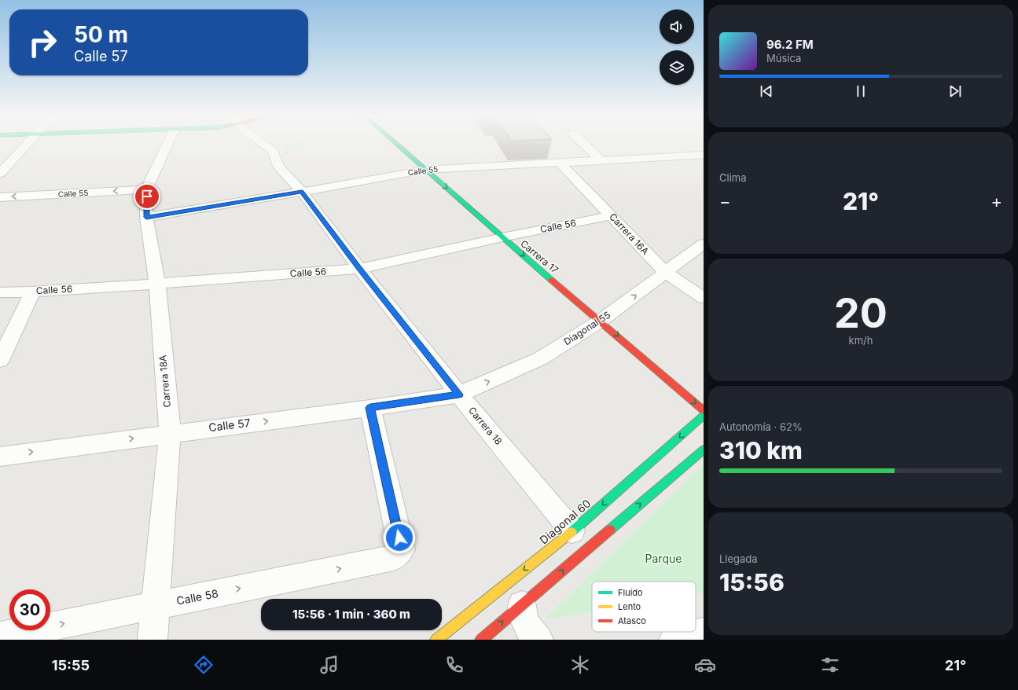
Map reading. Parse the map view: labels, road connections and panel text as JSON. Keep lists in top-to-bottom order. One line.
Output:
{"streets":{"street":["Calle 55","Calle 56","Carrera 16A","Carrera 17","Diagonal 55","Carrera 18A","Calle 57","Carrera 18","Diagonal 60","Calle 58"]},"crossings":[["Calle 55","Carrera 16A"],["Calle 55","Carrera 17"],["Calle 55","Carrera 18A"],["Calle 55","Carrera 18"],["Calle 56","Carrera 16A"],["Calle 56","Carrera 17"],["Calle 56","Carrera 18A"],["Calle 56","Carrera 18"],["Carrera 16A","Diagonal 55"],["Carrera 17","Diagonal 55"],["Diagonal 55","Calle 57"],["Diagonal 55","Carrera 18"],["Carrera 18A","Calle 57"],["Carrera 18A","Calle 58"],["Calle 57","Carrera 18"],["Calle 57","Calle 58"],["Carrera 18","Diagonal 60"]],"one_way":["Carrera 17","Diagonal 55","Calle 57"],"parks":["Parque"],"legend":["Fluido","Lento","Atasco"],"page":{"turn":["50 m","Calle 57"],"song":["96.2 FM","Música"],"tile":["Clima",["20","km/h"],["Autonomía · 62%","310 km"],["Llegada","15:56"]],"heat":["−","21°","+"],"limit":"30","trip":"15:56 · 1 min · 360 m","tabs":["15:55","21°"]}}
